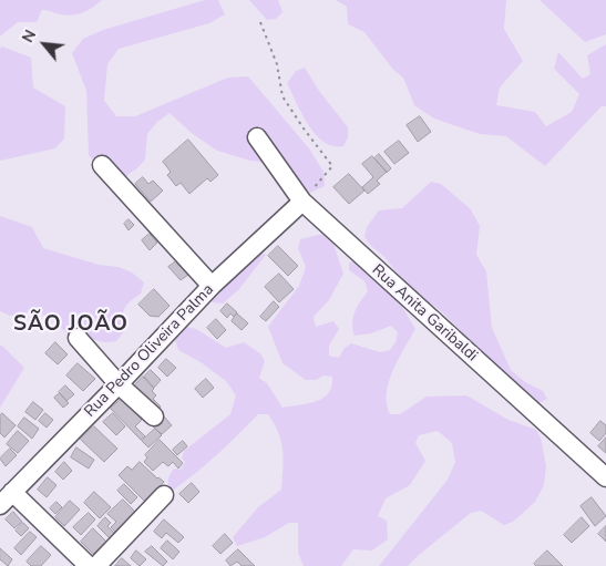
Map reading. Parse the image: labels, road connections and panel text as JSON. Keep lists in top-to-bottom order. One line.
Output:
{"streets":{"street":["Rua Anita Garibaldi","Rua Pedro Oliveira Palma"]},"crossings":[["Rua Anita Garibaldi","Rua Pedro Oliveira Palma"]],"districts":["SÃO JOÃO"],"north":"top left"}
